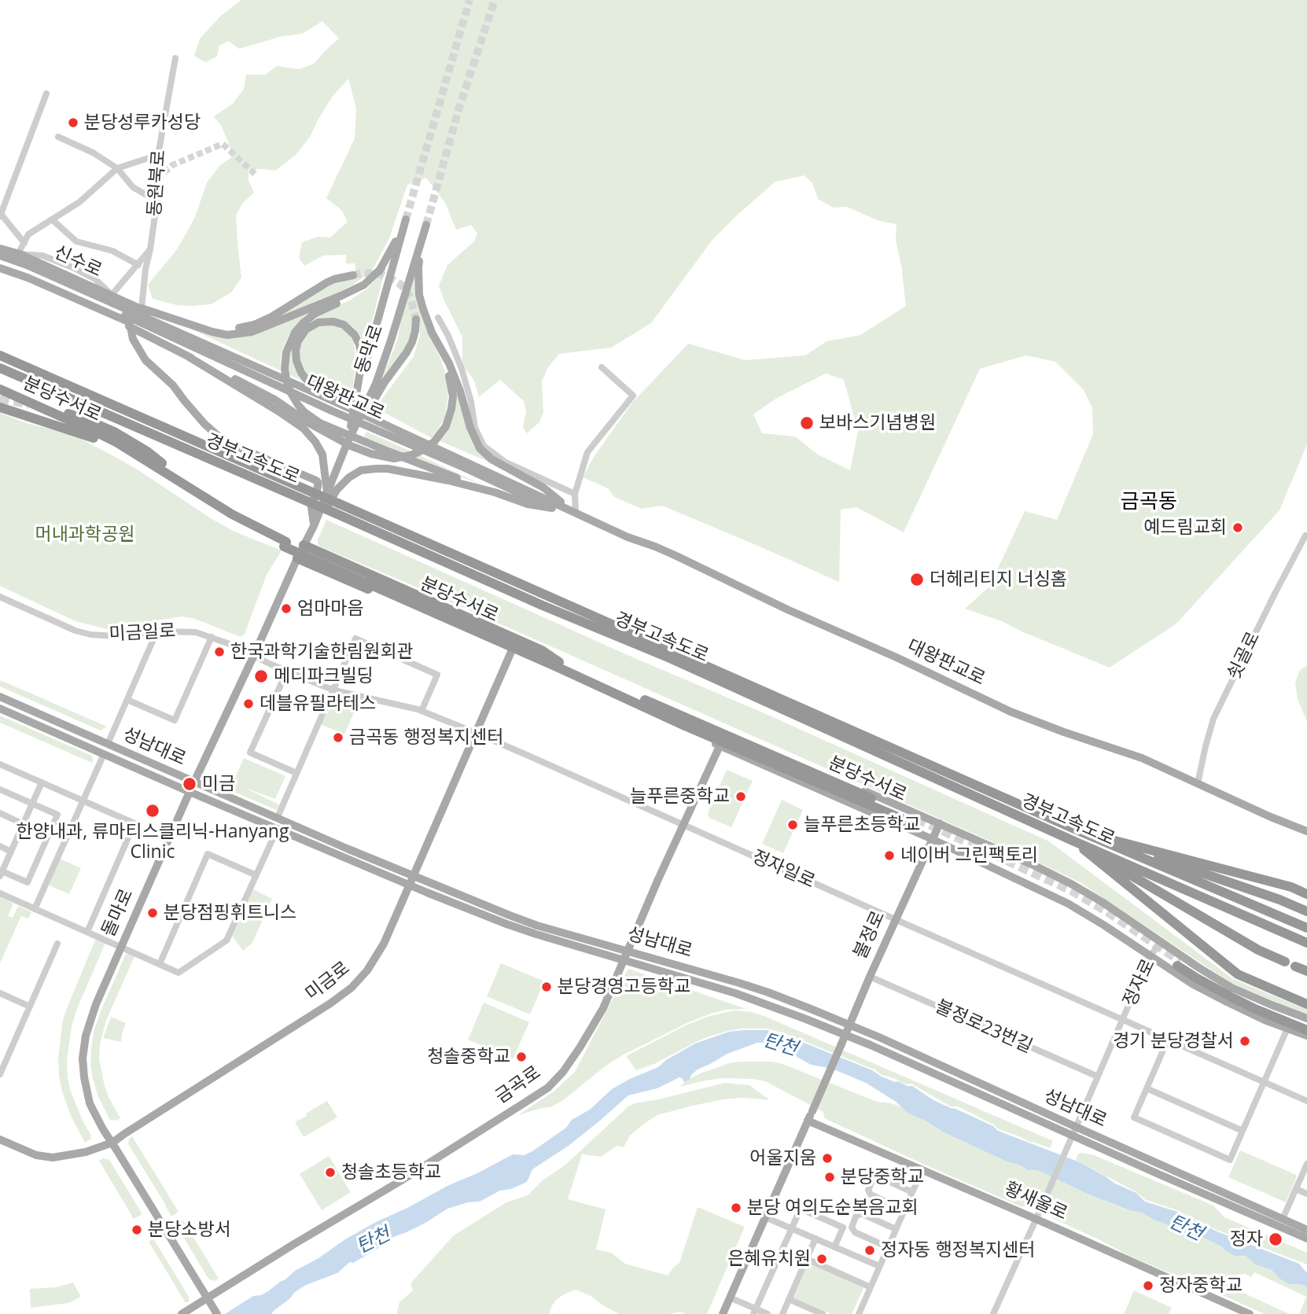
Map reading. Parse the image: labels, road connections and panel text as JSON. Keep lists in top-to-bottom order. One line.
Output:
{"streets":{"highway":["분당수서로","경부고속도로"],"main road":["신수로","동막로","대왕판교로","성남대로","돌마로","불정로","미금로","금곡로","황새울로"],"street":["동원북로","미금일로","쇳골로","정자일로","정자로","불정로23번길"]},"crossings":[["동원북로","신수로"],["신수로","대왕판교로"],["동막로","돌마로"],["대왕판교로","쇳골로"],["미금일로","정자일로"],["미금일로","돌마로"],["성남대로","돌마로"],["성남대로","불정로"],["성남대로","미금로"],["성남대로","정자로"],["성남대로","금곡로"],["정자일로","돌마로"],["정자일로","불정로"],["정자일로","미금로"],["정자일로","정자로"],["정자일로","금곡로"],["돌마로","미금로"],["돌마로","금곡로"],["불정로","불정로23번길"],["불정로","황새울로"],["정자로","불정로23번길"],["정자로","황새울로"]],"districts":["금곡동"],"water":["탄천"],"parks":["머내과학공원"],"places":["분당성루카성당","보바스기념병원","예드림교회","더헤리티지 너싱홈","엄마마음","한국과학기술한림원회관","메디파크빌딩","데블유필라테스","금곡동 행정복지센터","미금","늘푸른중학교","한양내과, 류마티스클리닉-Hanyang Clinic","늘푸른초등학교","네이버 그린팩토리","분당점핑휘트니스","분당경영고등학교","경기 분당경찰서","청솔중학교","어울지움","청솔초등학교","분당중학교","분당 여의도순복음교회","분당소방서","정자","정자동 행정복지센터","은혜유치원","정자중학교"]}
